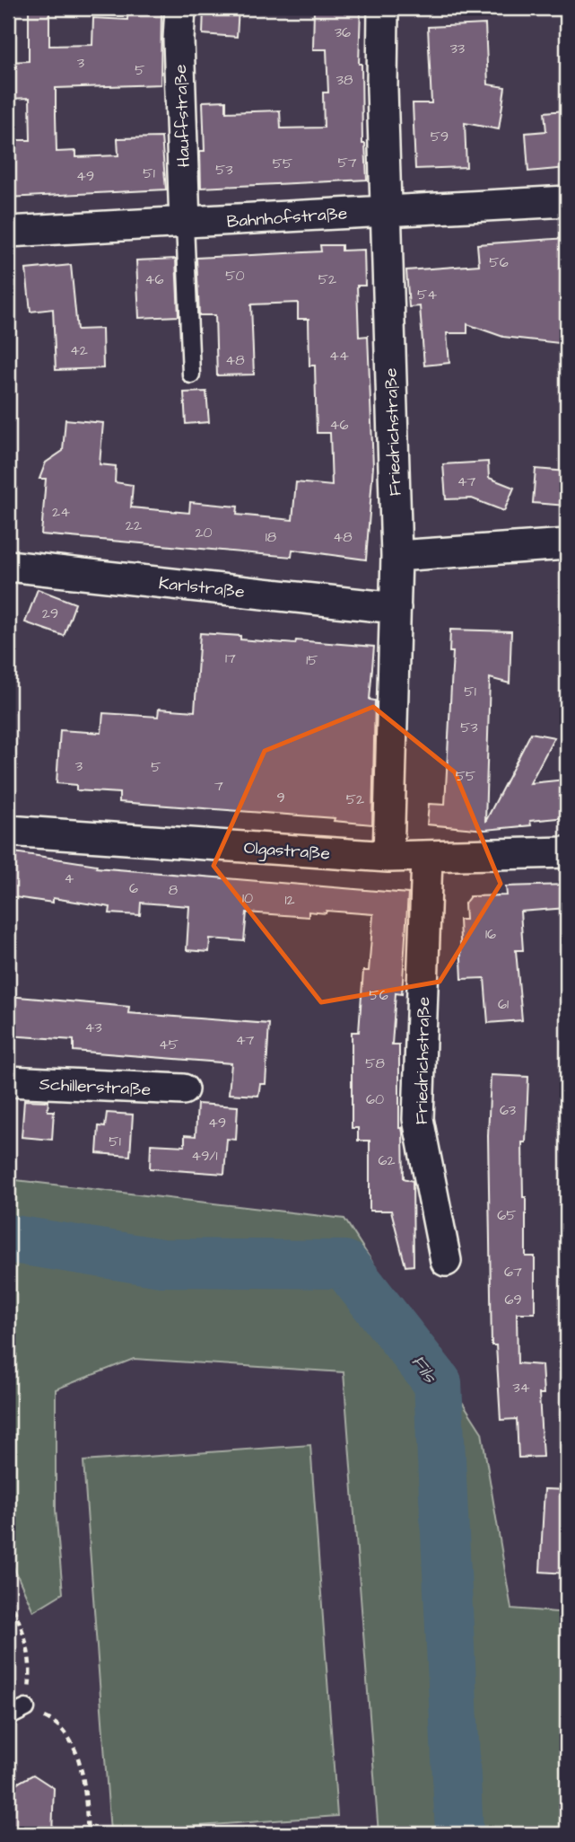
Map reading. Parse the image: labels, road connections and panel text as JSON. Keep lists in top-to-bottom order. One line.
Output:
{"streets":{"street":["Hauffstraße","Bahnhofstraße","Friedrichstraße","Karlstraße","Olgastraße","Schillerstraße"]},"crossings":[["Hauffstraße","Bahnhofstraße"],["Bahnhofstraße","Friedrichstraße"],["Friedrichstraße","Karlstraße"],["Friedrichstraße","Olgastraße"]],"water":["Fils"],"house_numbers":["36","33","3","5","38","59","57","55","53","51","49","56","50","46","52","54","42","44","48","46","47","24","22","20","18","48","29","17","15","51","53","3","5","55","7","9","52","4","6","8","10","12","16","56","61","43","47","45","58","60","63","49","51","49/1","62","65","67","69","34"]}
